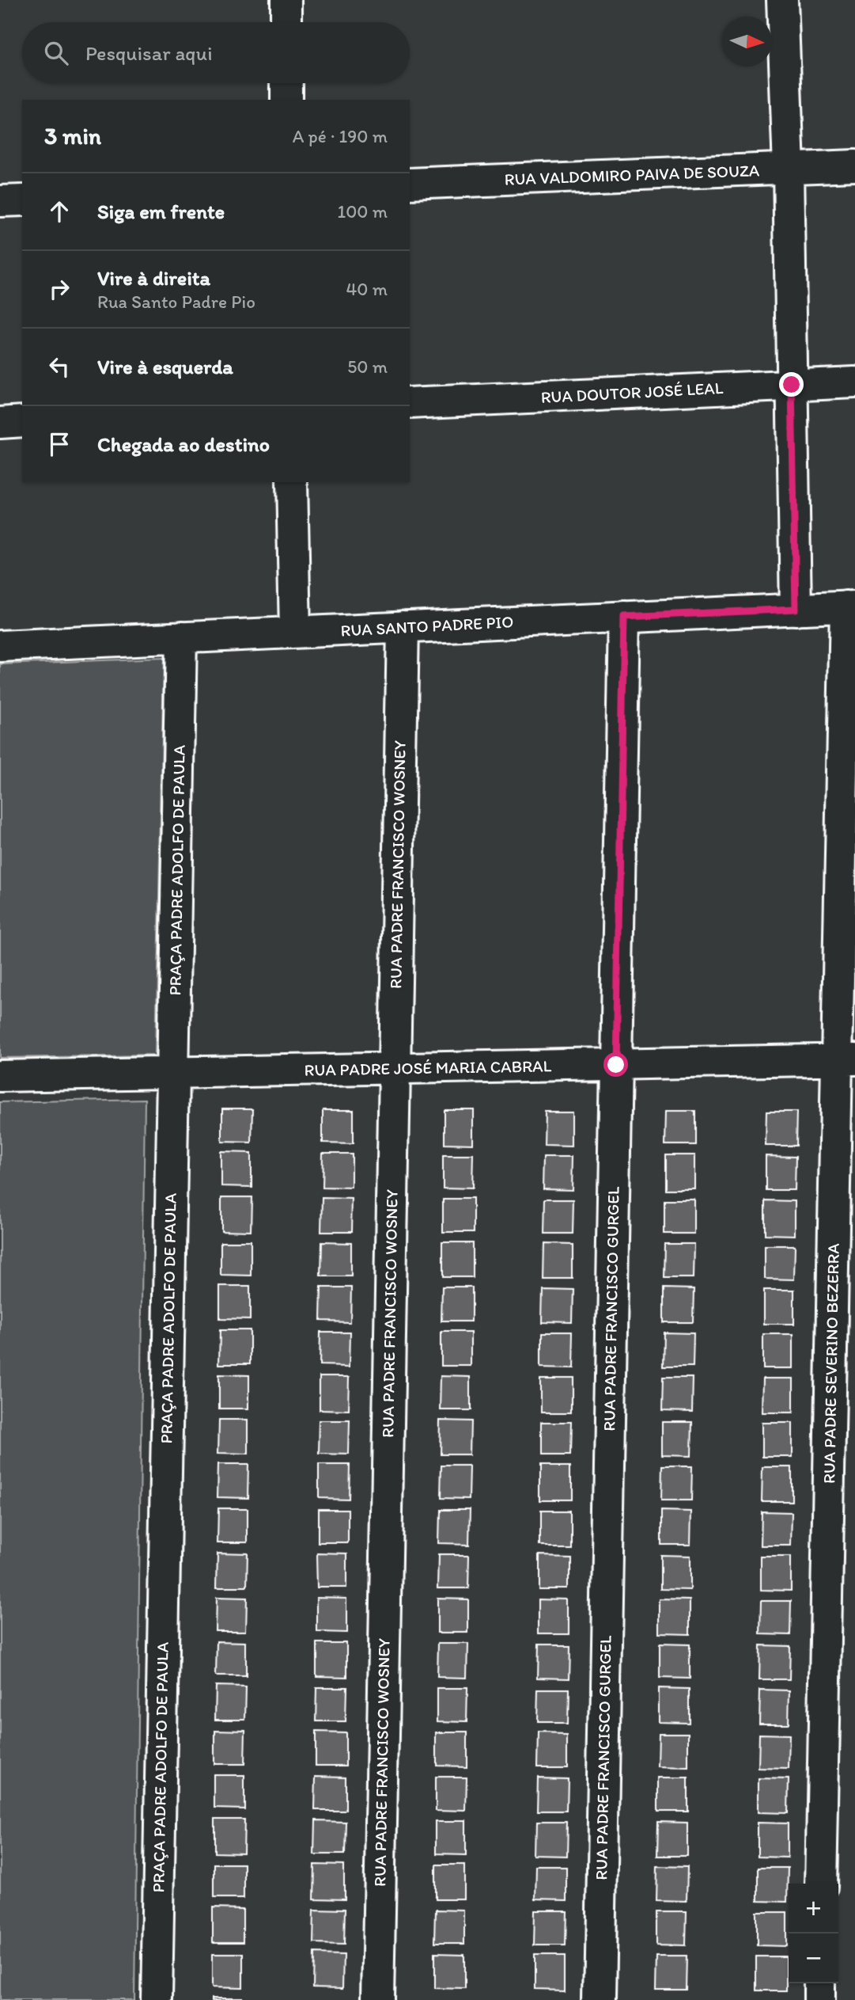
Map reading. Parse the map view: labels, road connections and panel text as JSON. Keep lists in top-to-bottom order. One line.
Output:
{"streets":{"street":["RUA VALDOMIRO PAIVA DE SOUZA","RUA DOUTOR JOSÉ LEAL","RUA SANTO PADRE PIO","RUA PADRE FRANCISCO WOSNEY","PRAÇA PADRE ADOLFO DE PAULA","RUA PADRE JOSÉ MARIA CABRAL","RUA PADRE FRANCISCO GURGEL","RUA PADRE SEVERINO BEZERRA"]},"crossings":[["RUA SANTO PADRE PIO","RUA PADRE FRANCISCO WOSNEY"],["RUA SANTO PADRE PIO","PRAÇA PADRE ADOLFO DE PAULA"],["RUA SANTO PADRE PIO","RUA PADRE FRANCISCO GURGEL"],["RUA SANTO PADRE PIO","RUA PADRE SEVERINO BEZERRA"],["RUA PADRE FRANCISCO WOSNEY","RUA PADRE JOSÉ MARIA CABRAL"],["PRAÇA PADRE ADOLFO DE PAULA","RUA PADRE JOSÉ MARIA CABRAL"],["RUA PADRE JOSÉ MARIA CABRAL","RUA PADRE FRANCISCO GURGEL"],["RUA PADRE JOSÉ MARIA CABRAL","RUA PADRE SEVERINO BEZERRA"]],"north":"right","page":{"search":"Pesquisar aqui","heading":["3 min","A pé · 190 m"],"list":[["Siga em frente","100 m"],["Vire à direita","Rua Santo Padre Pio","40 m"],["Vire à esquerda","50 m"],"Chegada ao destino"],"map_buttons":["+","−"]}}
